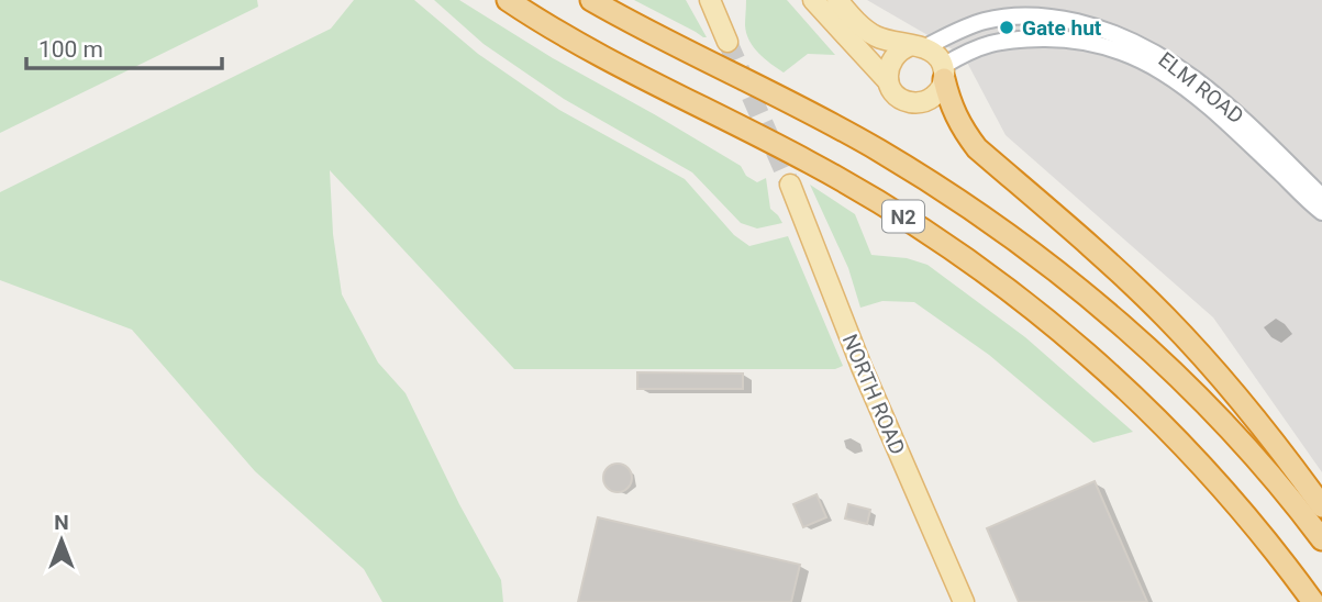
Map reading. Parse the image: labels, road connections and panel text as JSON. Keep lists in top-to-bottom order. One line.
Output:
{"streets":{"highway":["N2"],"main road":["NORTH ROAD"],"street":["ELM ROAD"]},"places":["Gate hut"],"scale_bar":"100 m","north":"top"}
